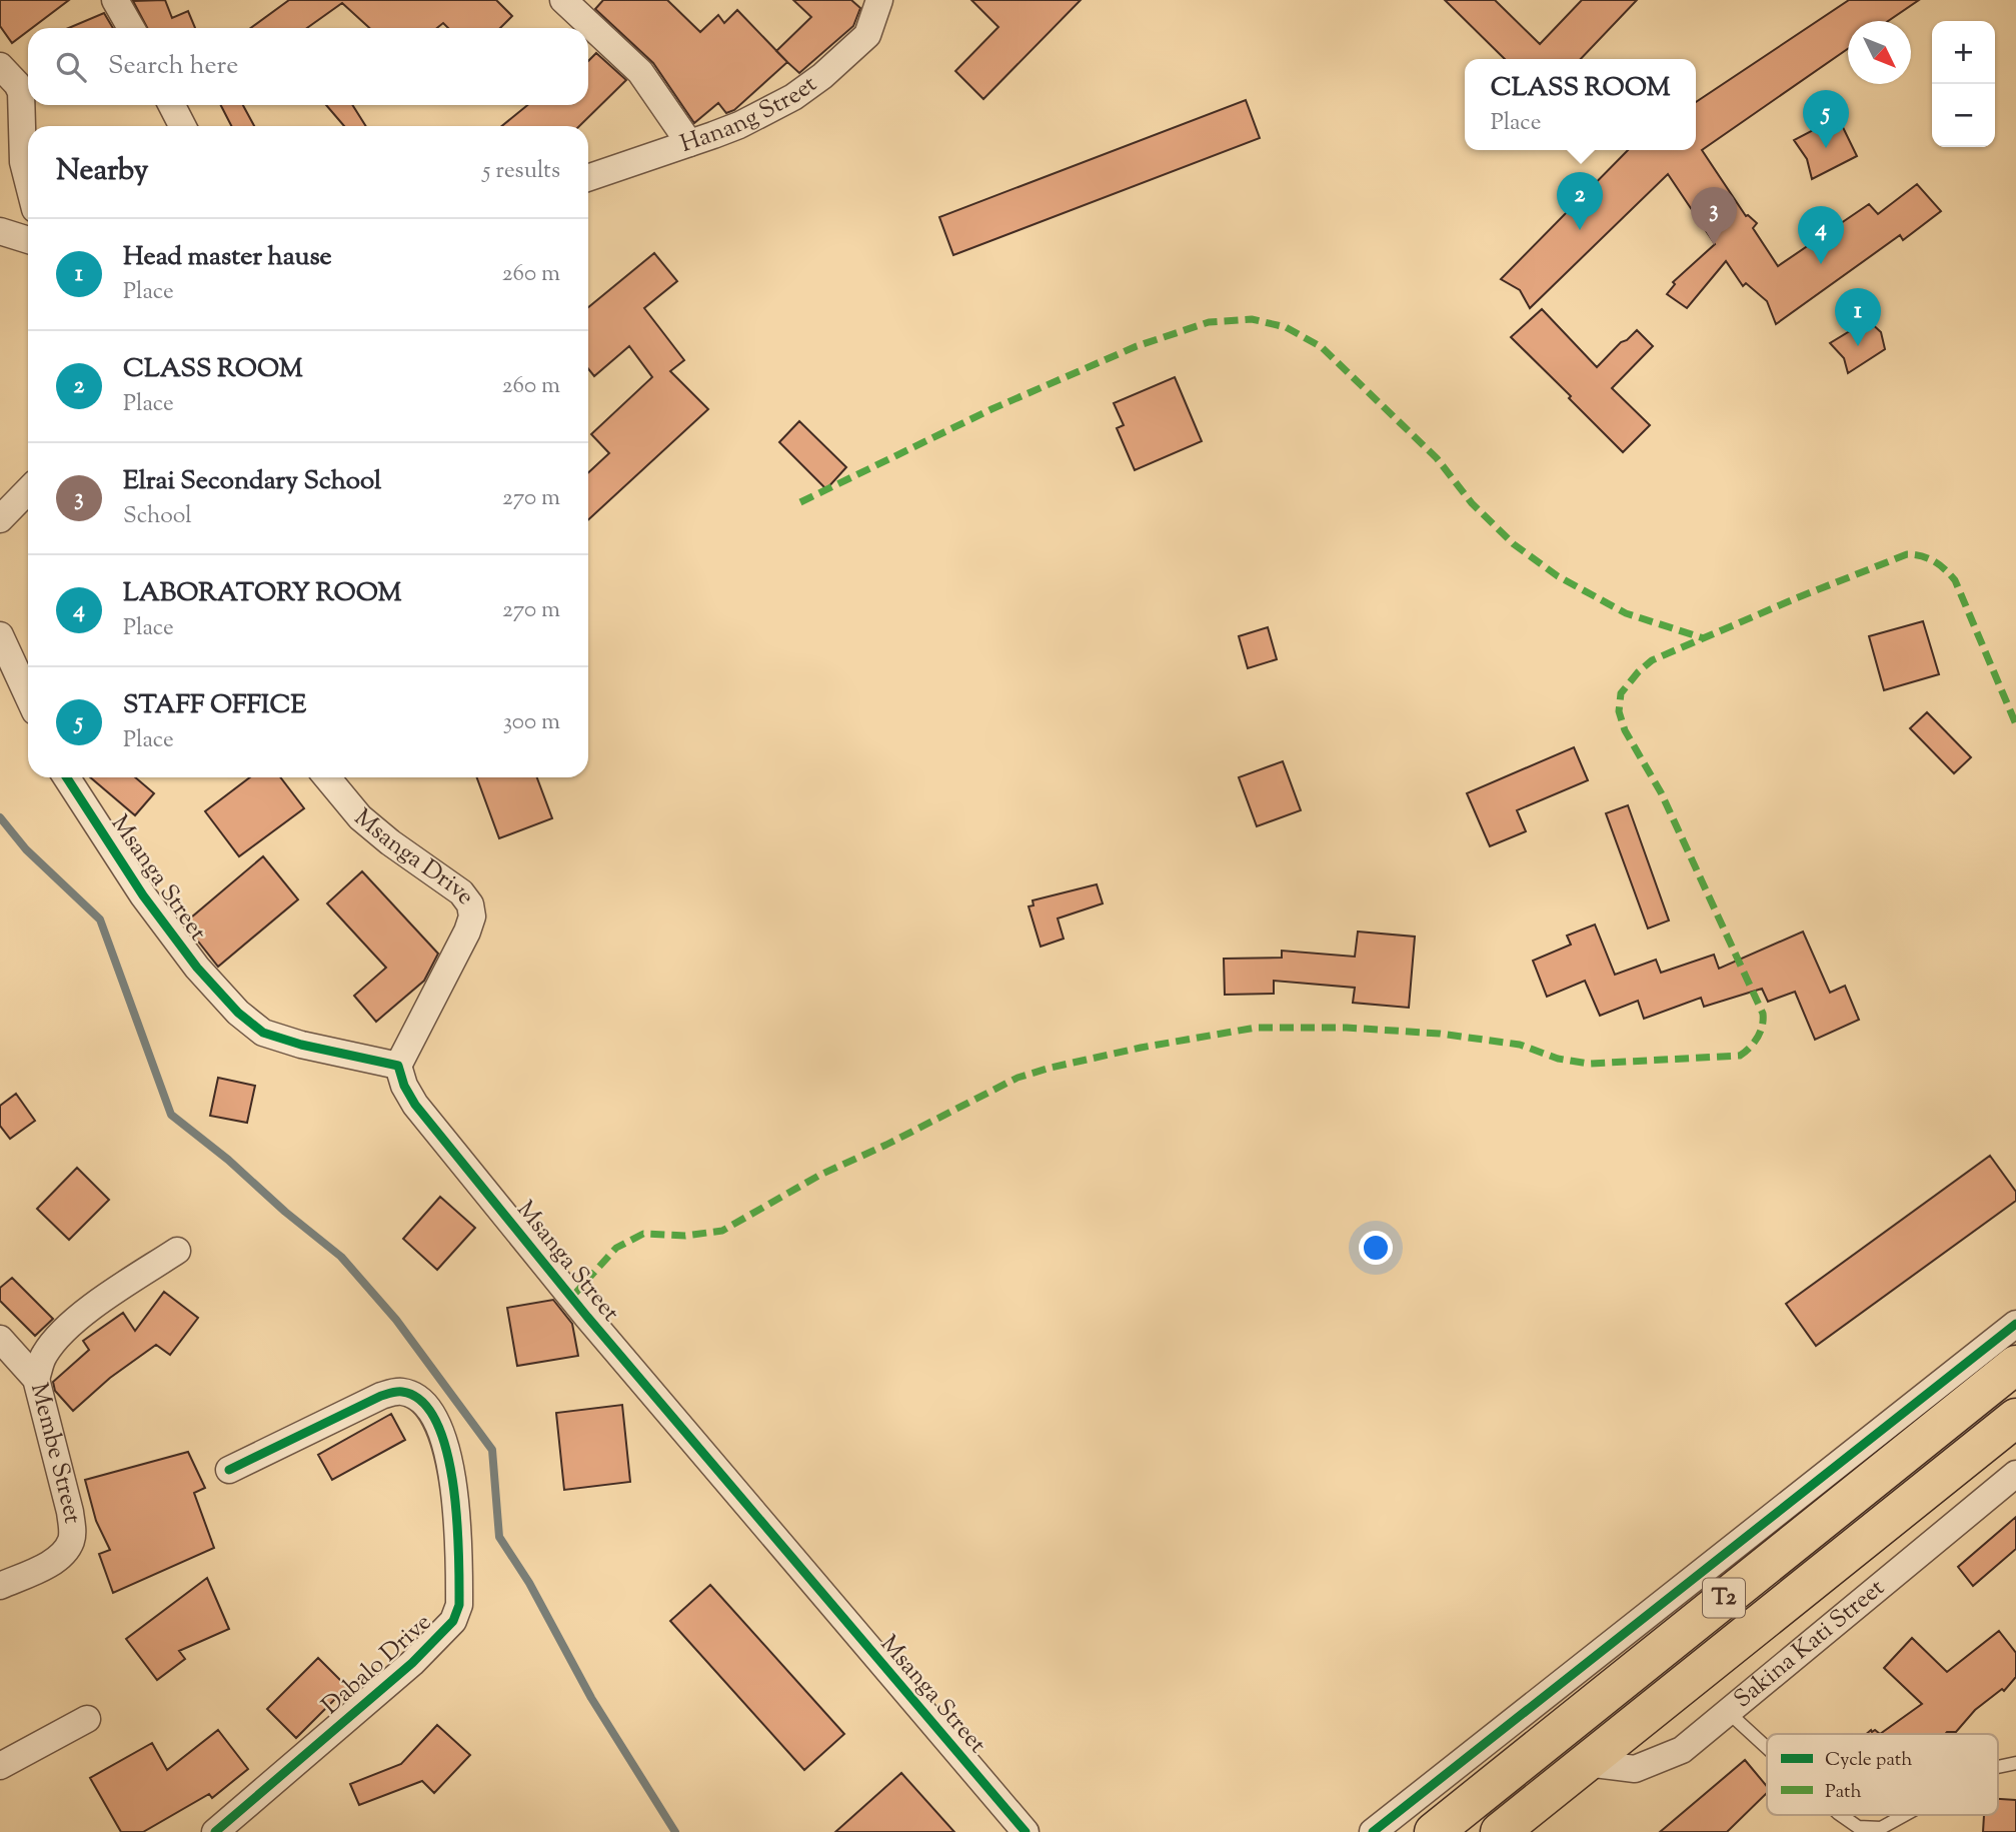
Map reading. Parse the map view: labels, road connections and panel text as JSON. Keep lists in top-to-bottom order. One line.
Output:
{"streets":{"highway":["T2"],"street":["Hanang Street","Msanga Drive","Msanga Street","Membe Street","Sakina Kati Street","Dabalo Drive"]},"crossings":[["Msanga Drive","Msanga Street"],["T2","Sakina Kati Street"]],"legend":["Cycle path","Path"],"north":"bottom right","page":{"map_buttons":["+","−"],"search":"Search here","popup":["CLASS ROOM","Place"],"pins":["5","2","3","4","1"],"heading":["Nearby","5 results"],"list":[{"mark":"1","name":"Head master hause","note":"Place","value":"260 m"},{"mark":"2","name":"CLASS ROOM","note":"Place","value":"260 m"},{"mark":"3","name":"Elrai Secondary School","note":"School","value":"270 m"},{"mark":"4","name":"LABORATORY ROOM","note":"Place","value":"270 m"},{"mark":"5","name":"STAFF OFFICE","note":"Place","value":"300 m"}]}}
